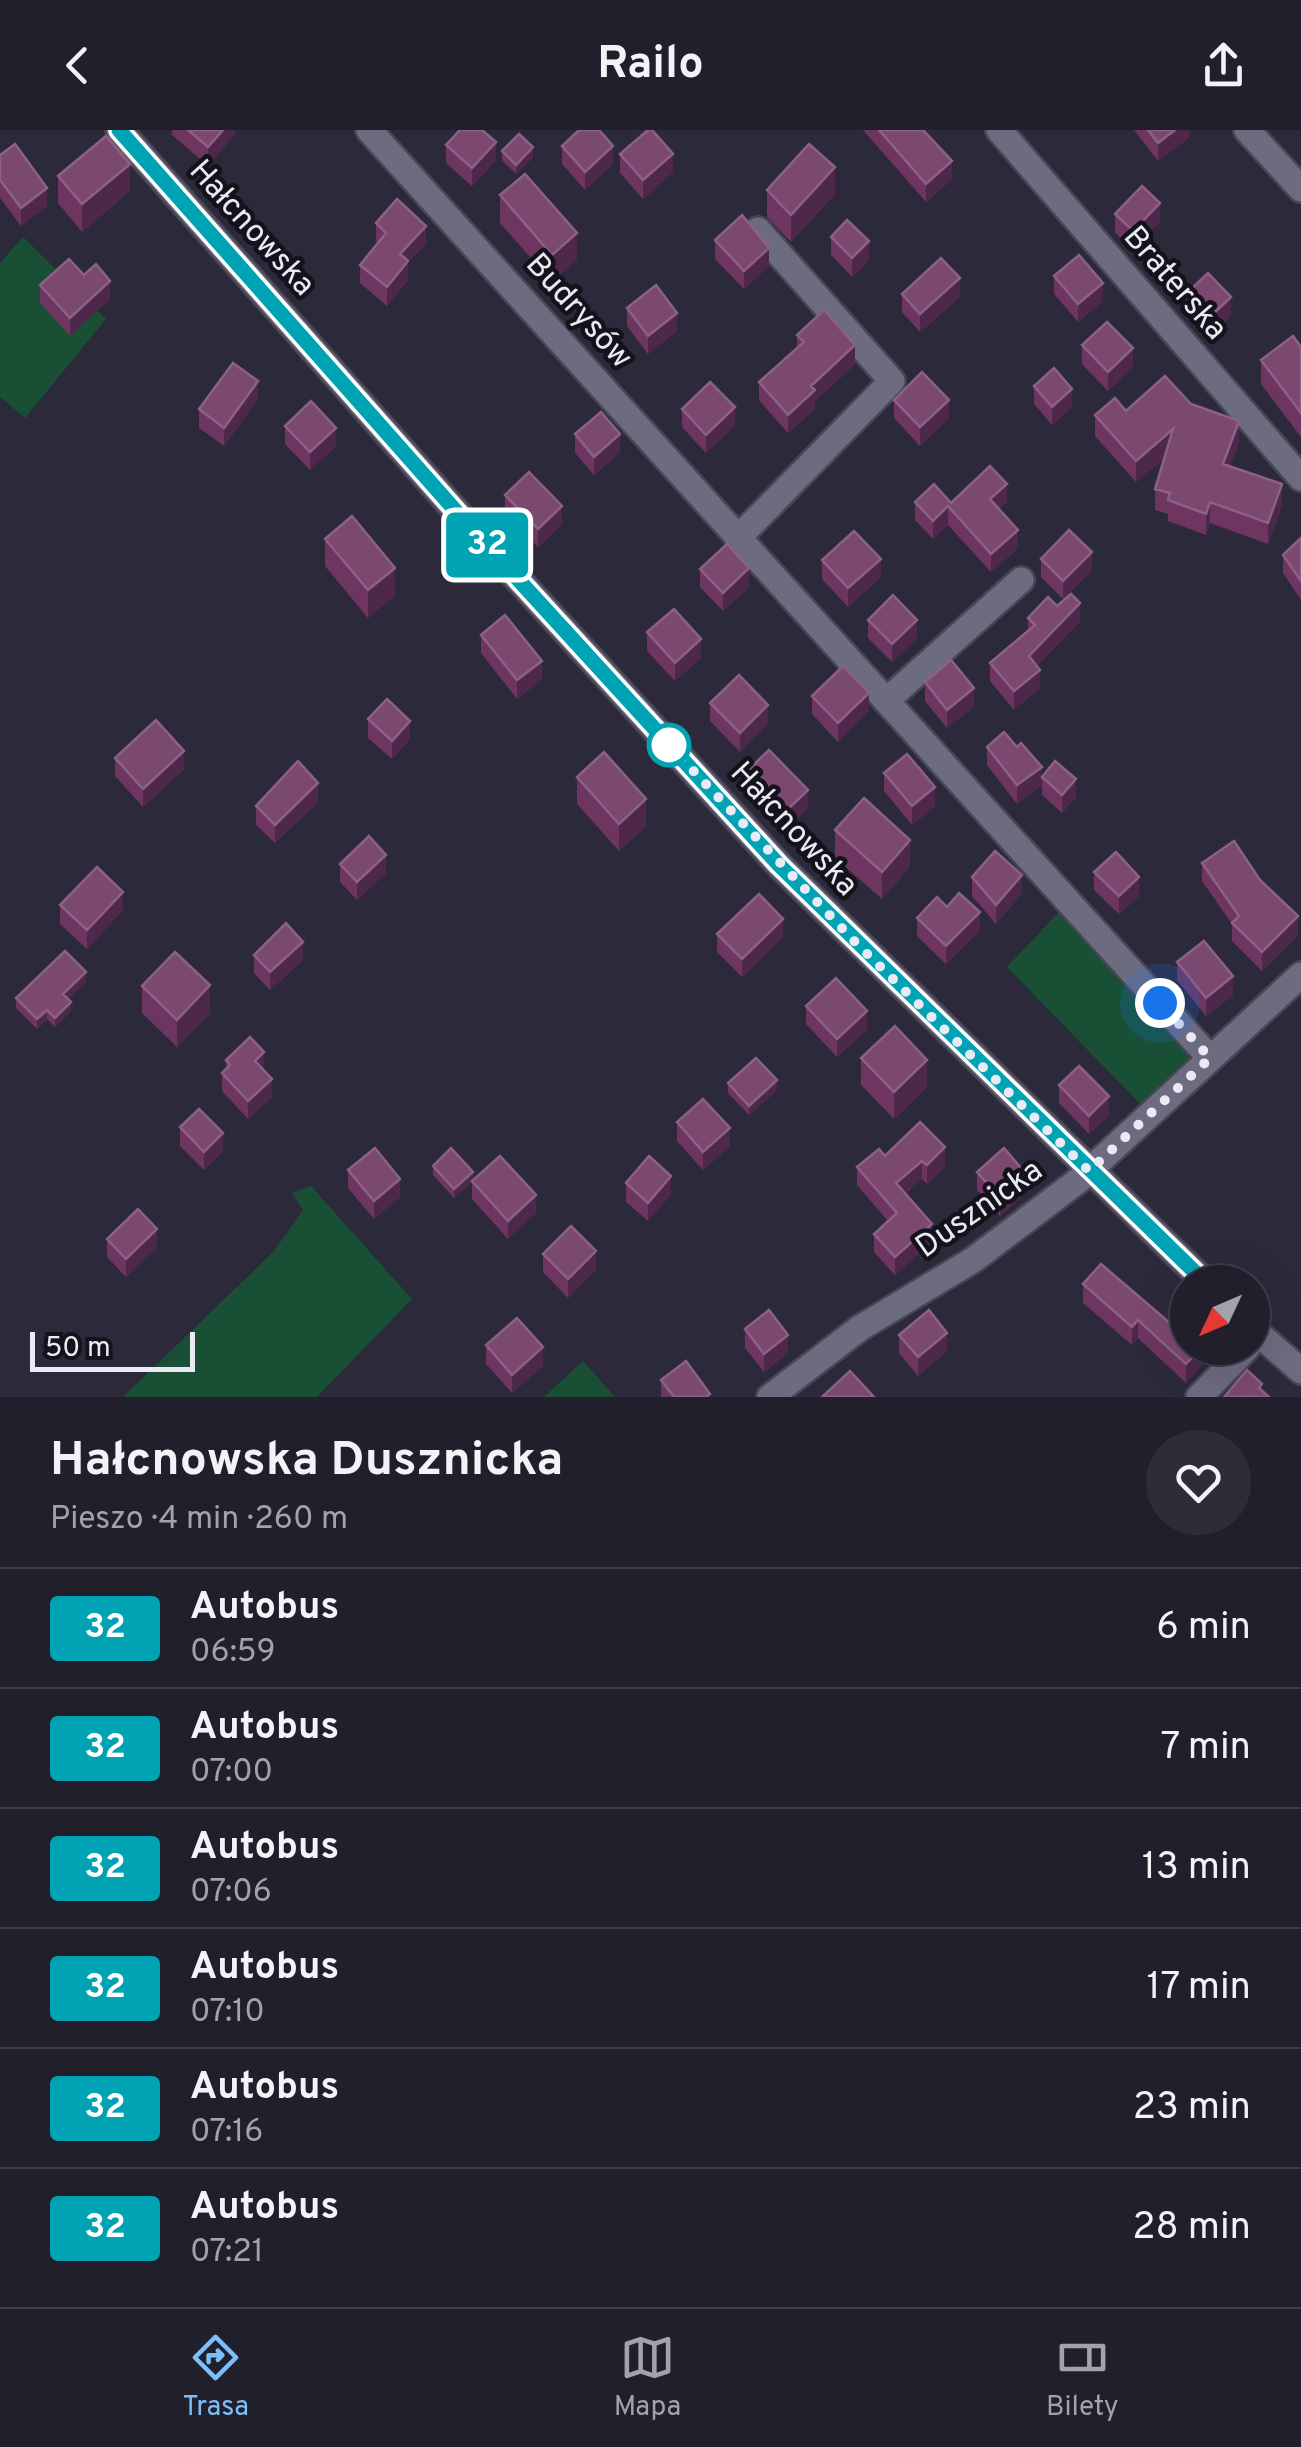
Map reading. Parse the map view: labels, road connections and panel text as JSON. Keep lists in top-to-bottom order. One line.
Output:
{"streets":{"street":["Hałcnowska","Braterska","Budrysów","Dusznicka"]},"crossings":[["Hałcnowska","Dusznicka"],["Budrysów","Dusznicka"]],"lines":["bus line 32"],"scale_bar":"50 m","north":"bottom left","page":{"header":"Railo","on_map":"32","scale":"50 m","heading":["Hałcnowska Dusznicka","Pieszo · 4 min · 260 m"],"list":[{"mark":"32","name":"Autobus","note":"06:59","value":"6 min"},{"mark":"32","name":"Autobus","note":"07:00","value":"7 min"},{"mark":"32","name":"Autobus","note":"07:06","value":"13 min"},{"mark":"32","name":"Autobus","note":"07:10","value":"17 min"},{"mark":"32","name":"Autobus","note":"07:16","value":"23 min"},{"mark":"32","name":"Autobus","note":"07:21","value":"28 min"}],"tabs":["Trasa","Mapa","Bilety"]}}
